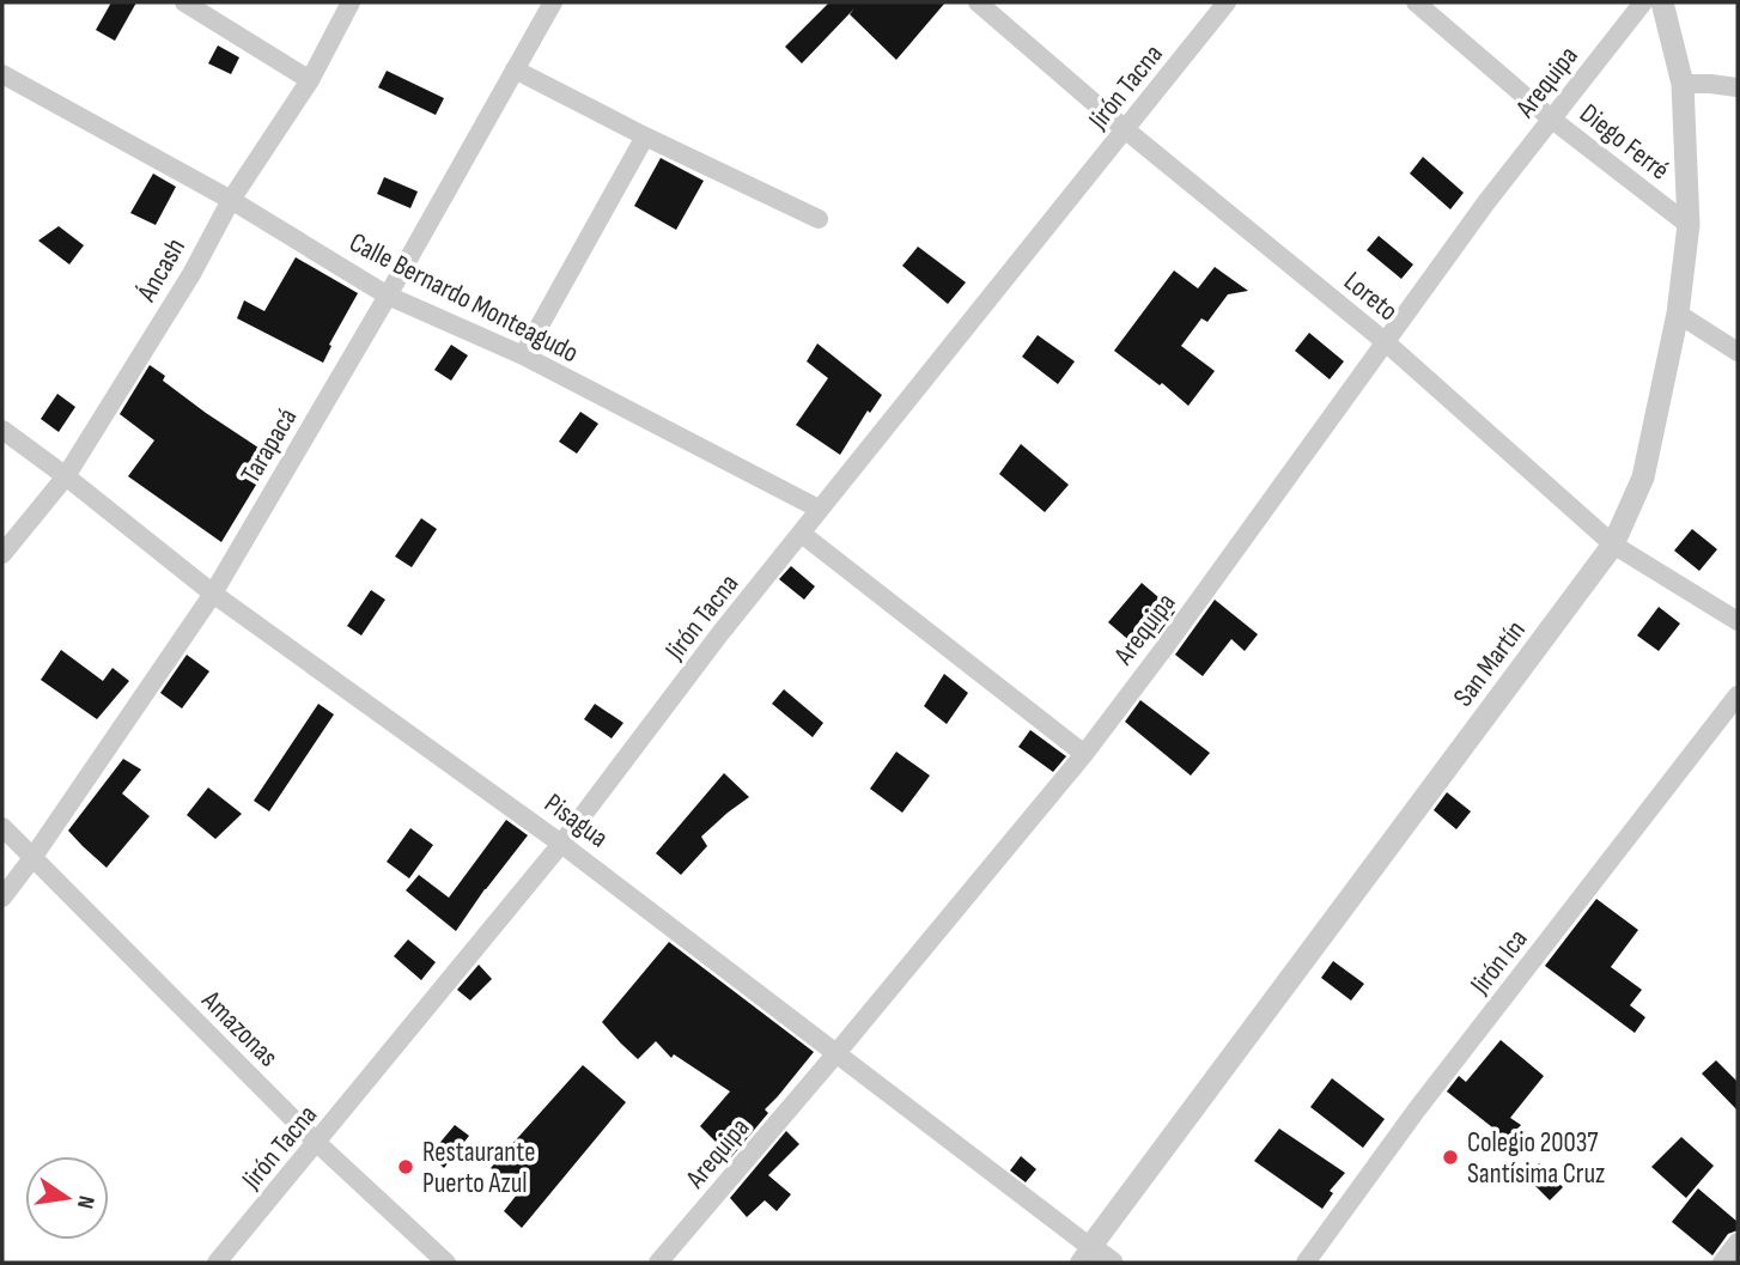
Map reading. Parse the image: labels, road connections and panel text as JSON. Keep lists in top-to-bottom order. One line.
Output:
{"streets":{"street":["Arequipa","Jirón Tacna","Diego Ferré","Áncash","Loreto","Calle Bernardo Monteagudo","Tarapacá","San Martín","Pisagua","Jirón Ica","Amazonas"]},"crossings":[["Arequipa","Diego Ferré"],["Arequipa","Loreto"],["Arequipa","Pisagua"],["Jirón Tacna","Loreto"],["Jirón Tacna","Calle Bernardo Monteagudo"],["Jirón Tacna","Pisagua"],["Jirón Tacna","Amazonas"],["Diego Ferré","San Martín"],["Áncash","Calle Bernardo Monteagudo"],["Áncash","Pisagua"],["Loreto","San Martín"],["Calle Bernardo Monteagudo","Tarapacá"],["Tarapacá","Pisagua"],["Tarapacá","Amazonas"],["San Martín","Pisagua"]],"places":["Colegio 20037 Santísima Cruz","Restaurante Puerto Azul"],"north":"right"}
